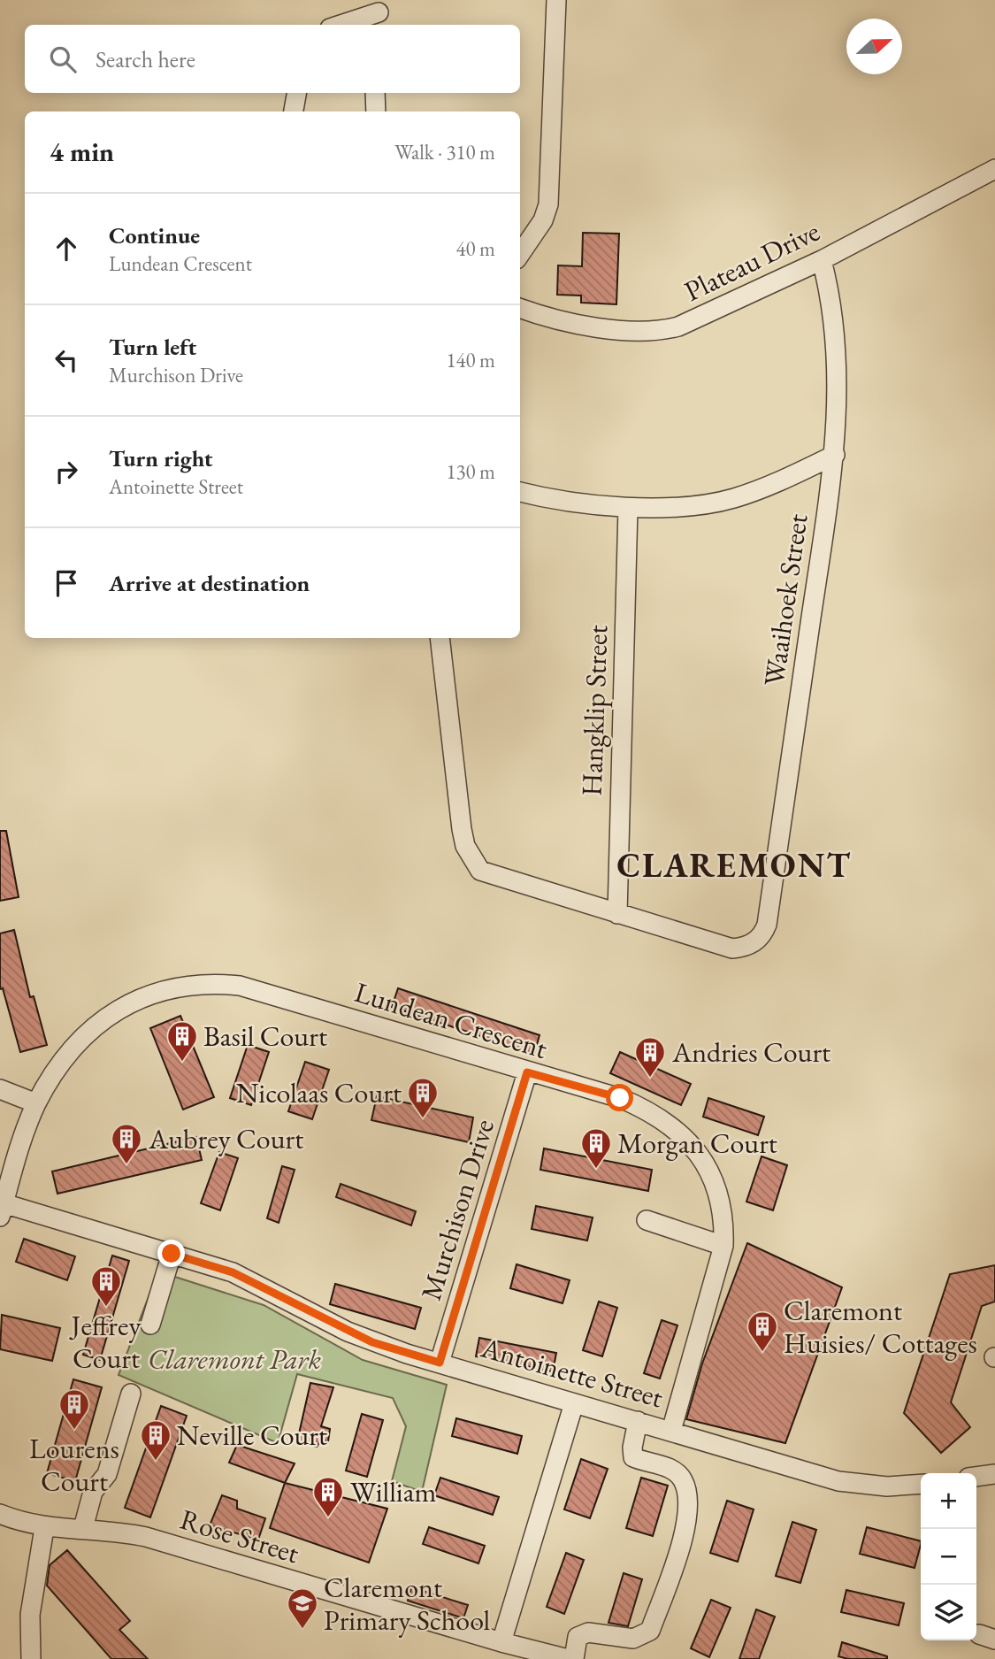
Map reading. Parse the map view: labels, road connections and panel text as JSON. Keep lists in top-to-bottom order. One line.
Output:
{"streets":{"street":["Plateau Drive","Waaihoek Street","Hangklip Street","Lundean Crescent","Murchison Drive","Antoinette Street","Rose Street"]},"crossings":[["Plateau Drive","Waaihoek Street"],["Waaihoek Street","Hangklip Street"],["Lundean Crescent","Murchison Drive"],["Lundean Crescent","Antoinette Street"],["Murchison Drive","Antoinette Street"]],"districts":["CLAREMONT"],"parks":["Claremont Park"],"places":{"building":["Basil Court","Andries Court","Nicolaas Court","Aubrey Court","Morgan Court","Jeffrey Court","Claremont Huisies/ Cottages","Lourens Court","Neville Court","William"],"school or university":["Claremont Primary School"]},"north":"right","page":{"search":"Search here","heading":["4 min","Walk · 310 m"],"list":[["Continue","Lundean Crescent","40 m"],["Turn left","Murchison Drive","140 m"],["Turn right","Antoinette Street","130 m"],"Arrive at destination"],"map_buttons":["+","−"]}}
